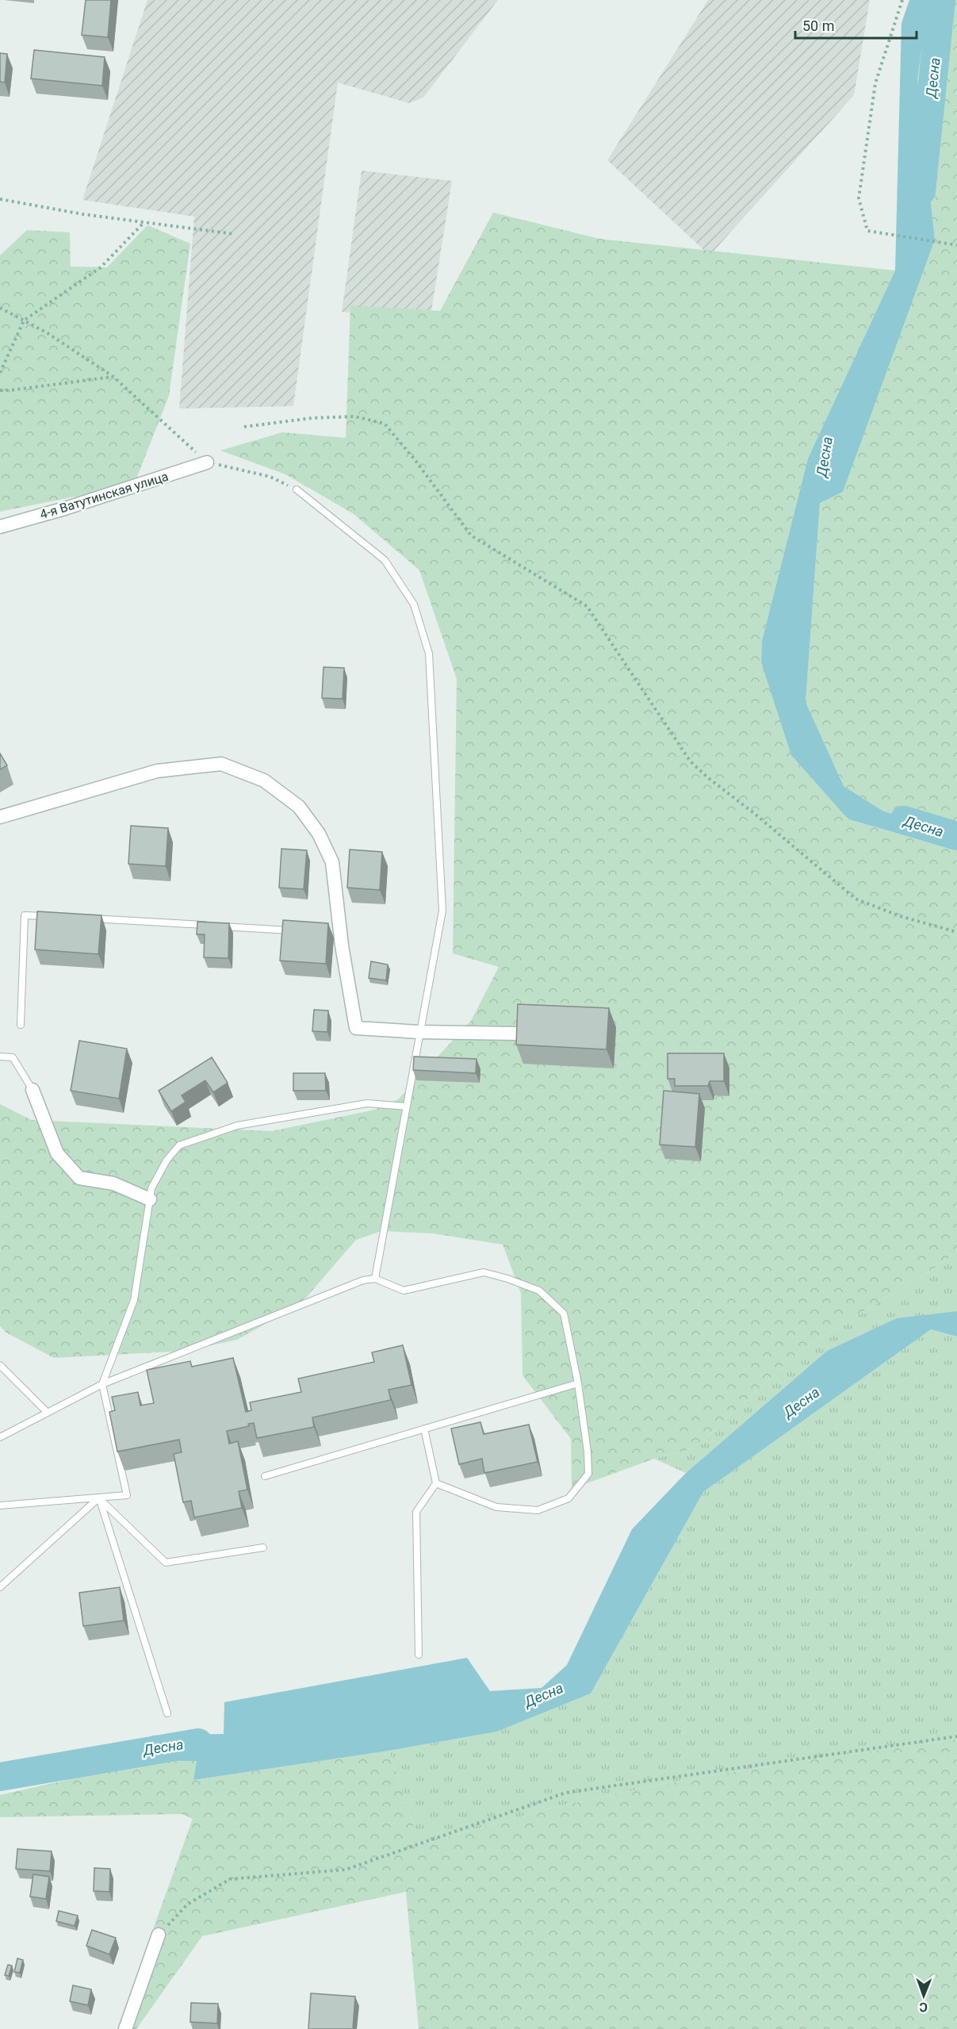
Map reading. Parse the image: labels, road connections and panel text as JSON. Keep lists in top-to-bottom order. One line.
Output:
{"streets":{"street":["4-я Ватутинская улица"]},"water":["Десна"],"scale_bar":"50 m","north":"bottom"}
